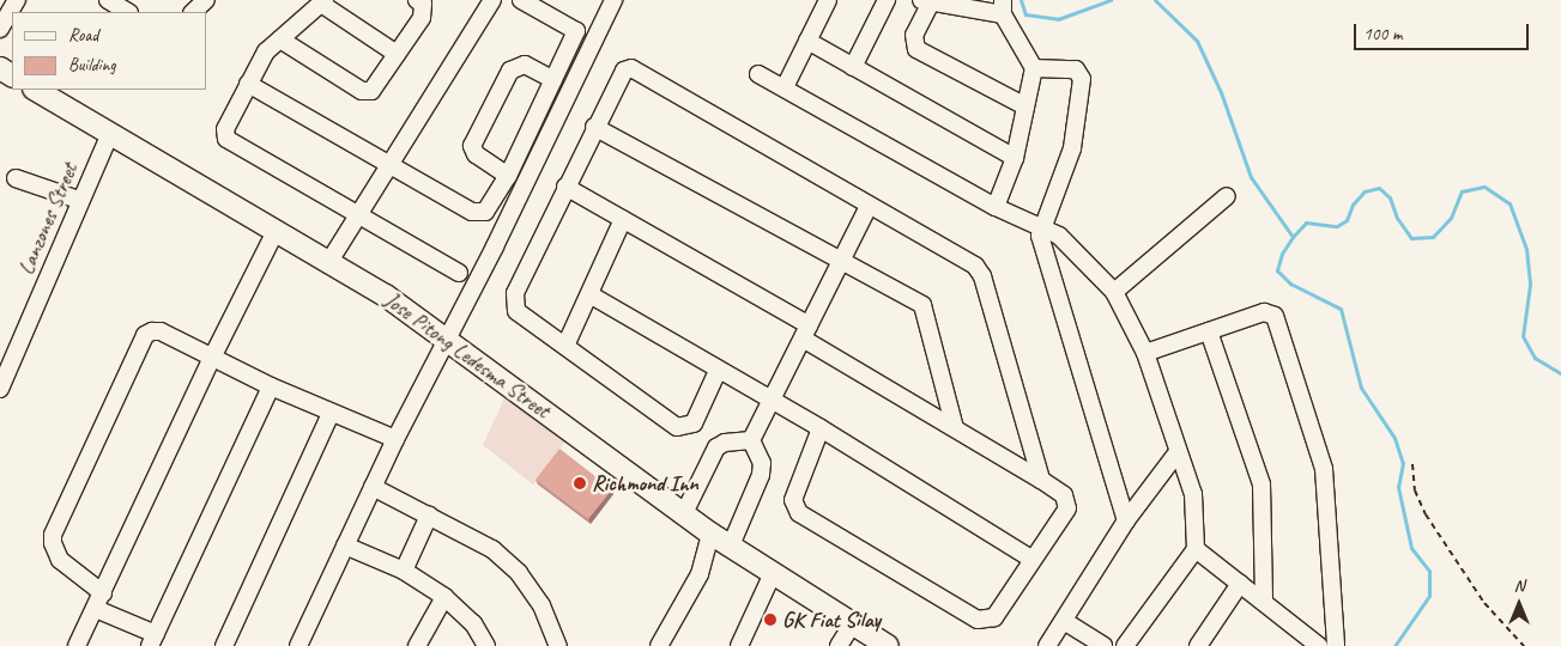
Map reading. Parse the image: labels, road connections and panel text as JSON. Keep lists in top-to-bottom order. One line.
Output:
{"streets":{"main road":["Jose Pitong Ledesma Street"],"street":["Lanzones Street"]},"crossings":[["Lanzones Street","Jose Pitong Ledesma Street"]],"places":["Richmond Inn","GK Fiat Silay"],"legend":["Road","Building"],"scale_bar":"100 m","north":"top"}
